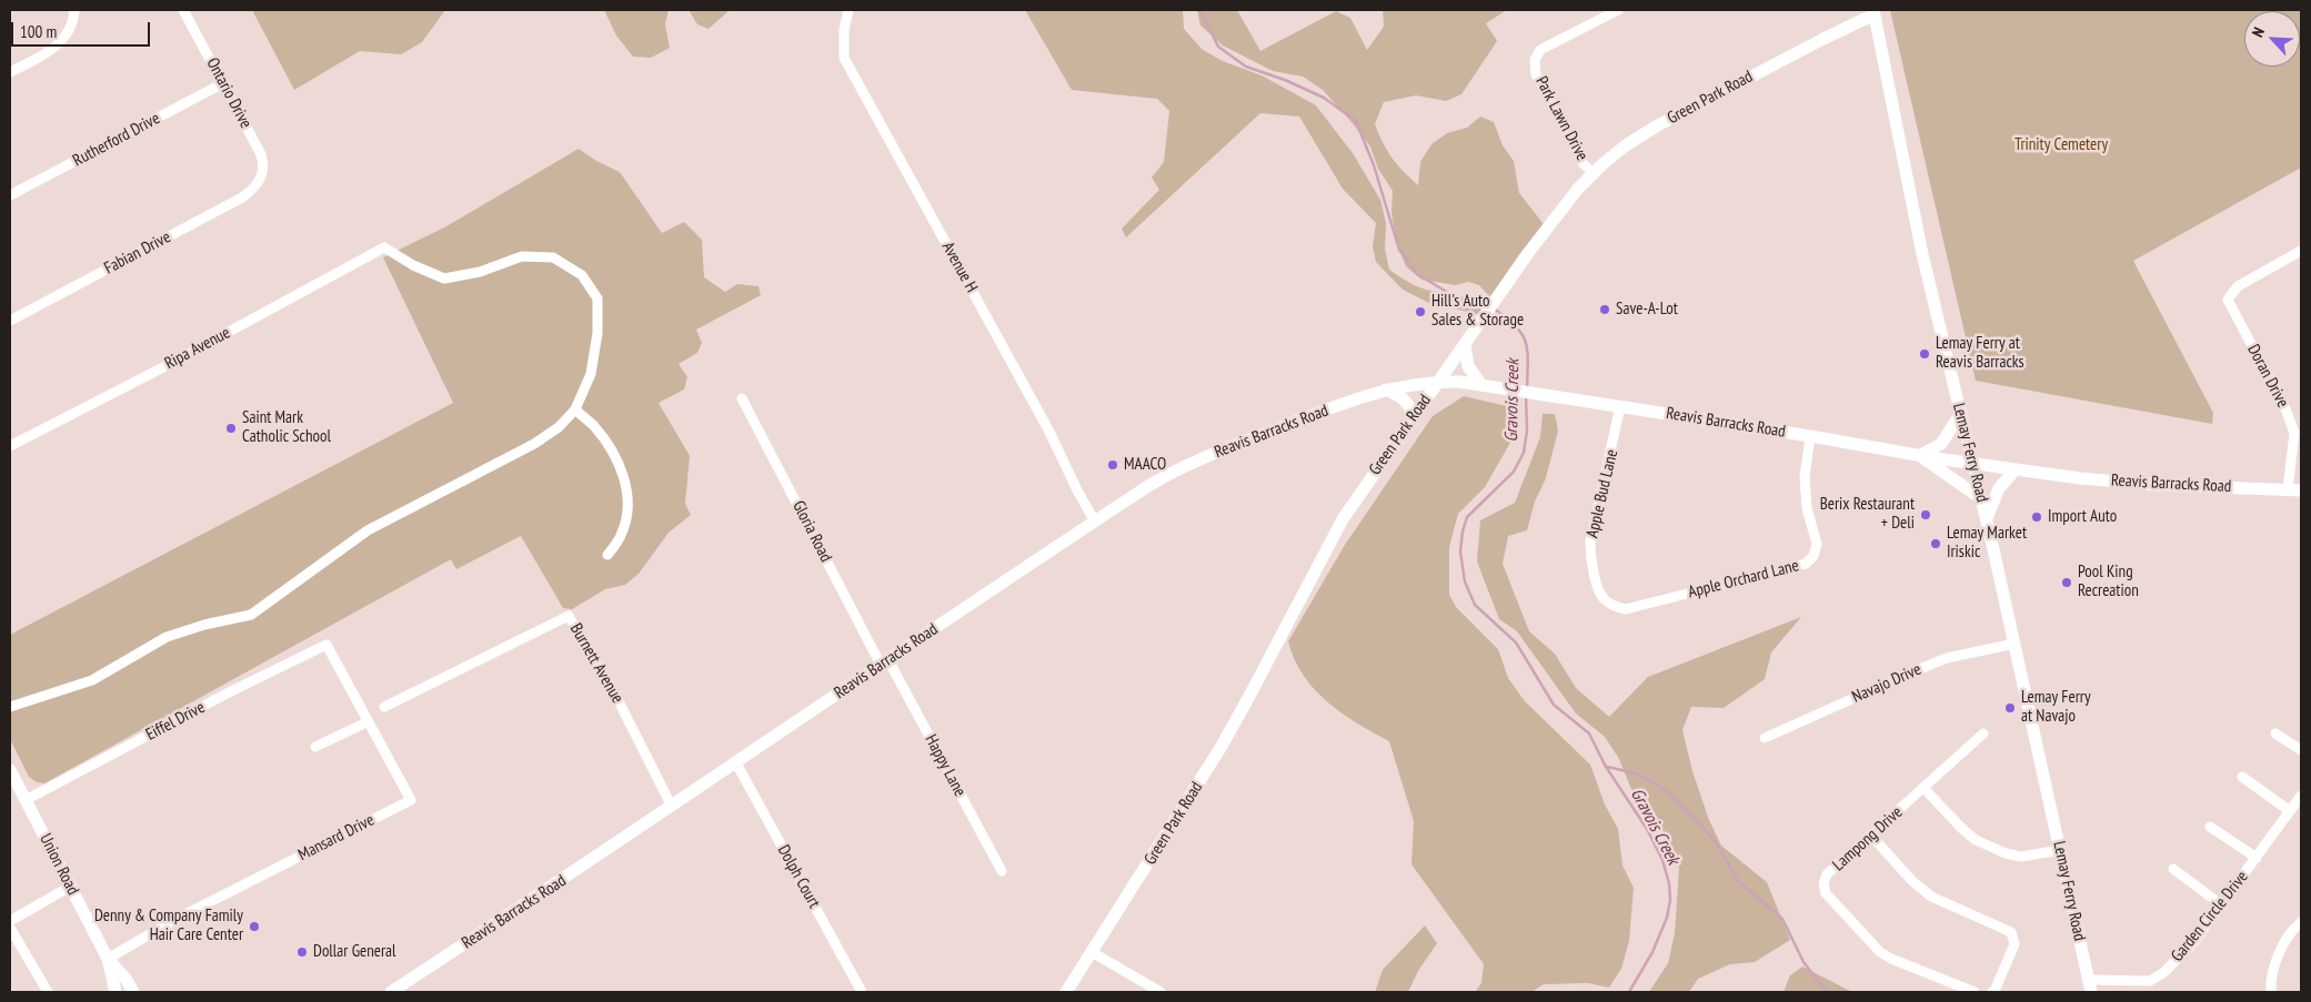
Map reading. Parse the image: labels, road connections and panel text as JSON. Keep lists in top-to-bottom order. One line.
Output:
{"streets":{"main road":["Green Park Road","Reavis Barracks Road","Lemay Ferry Road","Union Road"],"street":["Ontario Drive","Park Lawn Drive","Rutherford Drive","Fabian Drive","Avenue H","Ripa Avenue","Doran Drive","Apple Bud Lane","Gloria Road","Apple Orchard Lane","Burnett Avenue","Navajo Drive","Eiffel Drive","Happy Lane","Mansard Drive","Lampong Drive","Dolph Court","Garden Circle Drive"]},"crossings":[["Ontario Drive","Rutherford Drive"],["Ontario Drive","Fabian Drive"],["Green Park Road","Park Lawn Drive"],["Green Park Road","Reavis Barracks Road"],["Green Park Road","Lemay Ferry Road"],["Avenue H","Reavis Barracks Road"],["Doran Drive","Reavis Barracks Road"],["Reavis Barracks Road","Lemay Ferry Road"],["Reavis Barracks Road","Apple Bud Lane"],["Reavis Barracks Road","Gloria Road"],["Reavis Barracks Road","Apple Orchard Lane"],["Reavis Barracks Road","Burnett Avenue"],["Reavis Barracks Road","Happy Lane"],["Reavis Barracks Road","Dolph Court"],["Lemay Ferry Road","Navajo Drive"],["Lemay Ferry Road","Garden Circle Drive"],["Apple Bud Lane","Apple Orchard Lane"],["Gloria Road","Happy Lane"],["Eiffel Drive","Mansard Drive"],["Eiffel Drive","Union Road"],["Mansard Drive","Union Road"]],"water":["Gravois Creek"],"parks":["Trinity Cemetery"],"places":["Save-A-Lot","Hill's Auto Sales & Storage","Lemay Ferry at Reavis Barracks","Saint Mark Catholic School","MAACO","Berix Restaurant + Deli","Import Auto","Lemay Market Iriskic","Pool King Recreation","Lemay Ferry at Navajo","Denny & Company Family Hair Care Center","Dollar General"],"scale_bar":"100 m","north":"top left"}
